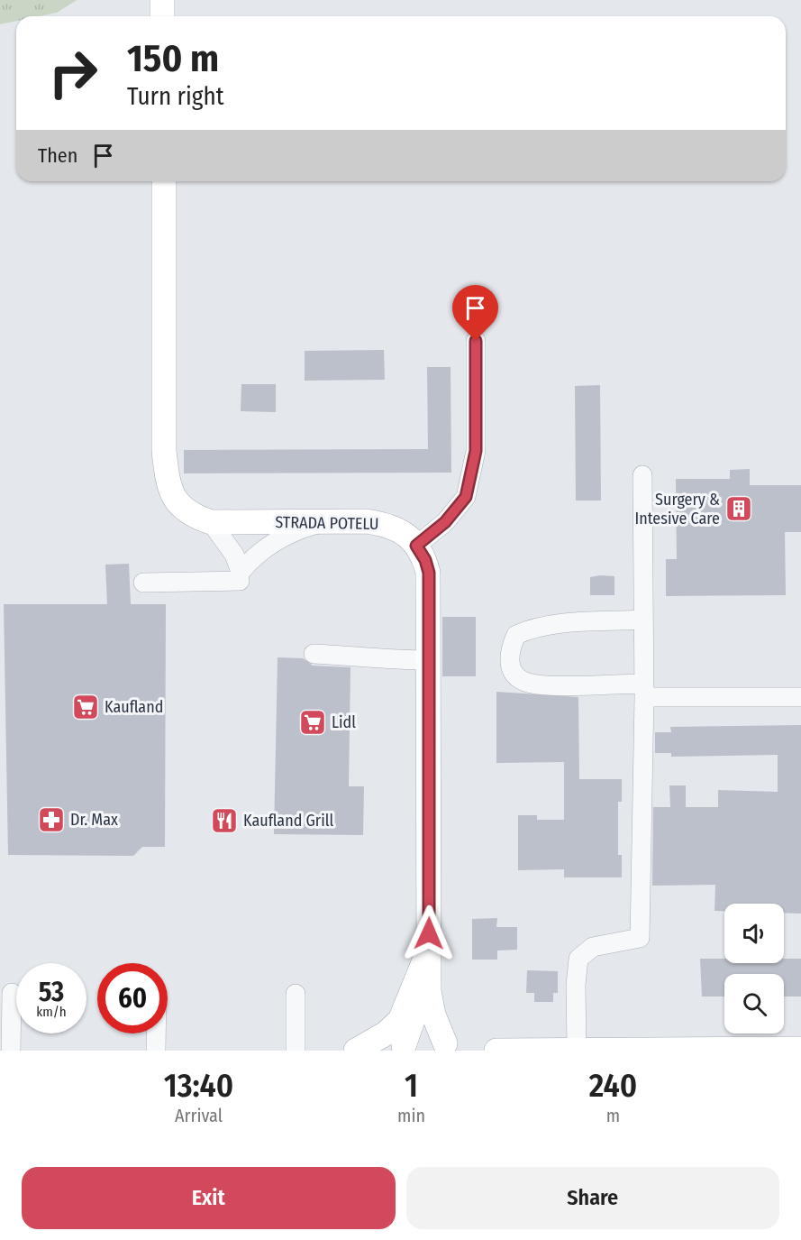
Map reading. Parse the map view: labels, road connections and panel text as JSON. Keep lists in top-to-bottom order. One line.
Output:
{"streets":{"main road":["STRADA POTELU"]},"places":{"building":["Surgery & Intesive Care"],"supermarket":["Kaufland","Lidl"],"pharmacy":["Dr. Max"],"restaurant":["Kaufland Grill"]},"page":{"turn":["150 m","Turn right"],"then":"Then","speed":"53 km/h","limit":"60","eta":["13:40","Arrival","1","min","240","m"],"buttons":["Exit","Share"]}}
